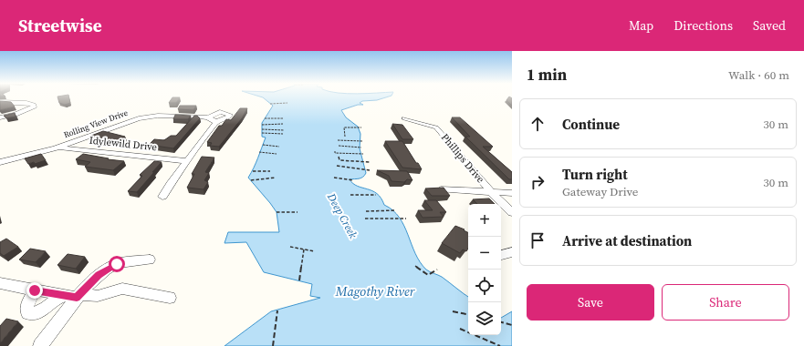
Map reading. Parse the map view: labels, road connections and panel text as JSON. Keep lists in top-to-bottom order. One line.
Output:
{"streets":{"street":["Rolling View Drive","Idylewild Drive","Phillips Drive"]},"crossings":[["Rolling View Drive","Idylewild Drive"]],"water":["Deep Creek","Magothy River"],"page":{"header":"Streetwise","nav":["Map","Directions","Saved"],"heading":["1 min","Walk · 60 m"],"list":[["Continue","30 m"],["Turn right","Gateway Drive","30 m"],"Arrive at destination"],"map_buttons":["+","−"],"buttons":["Save","Share"]}}
